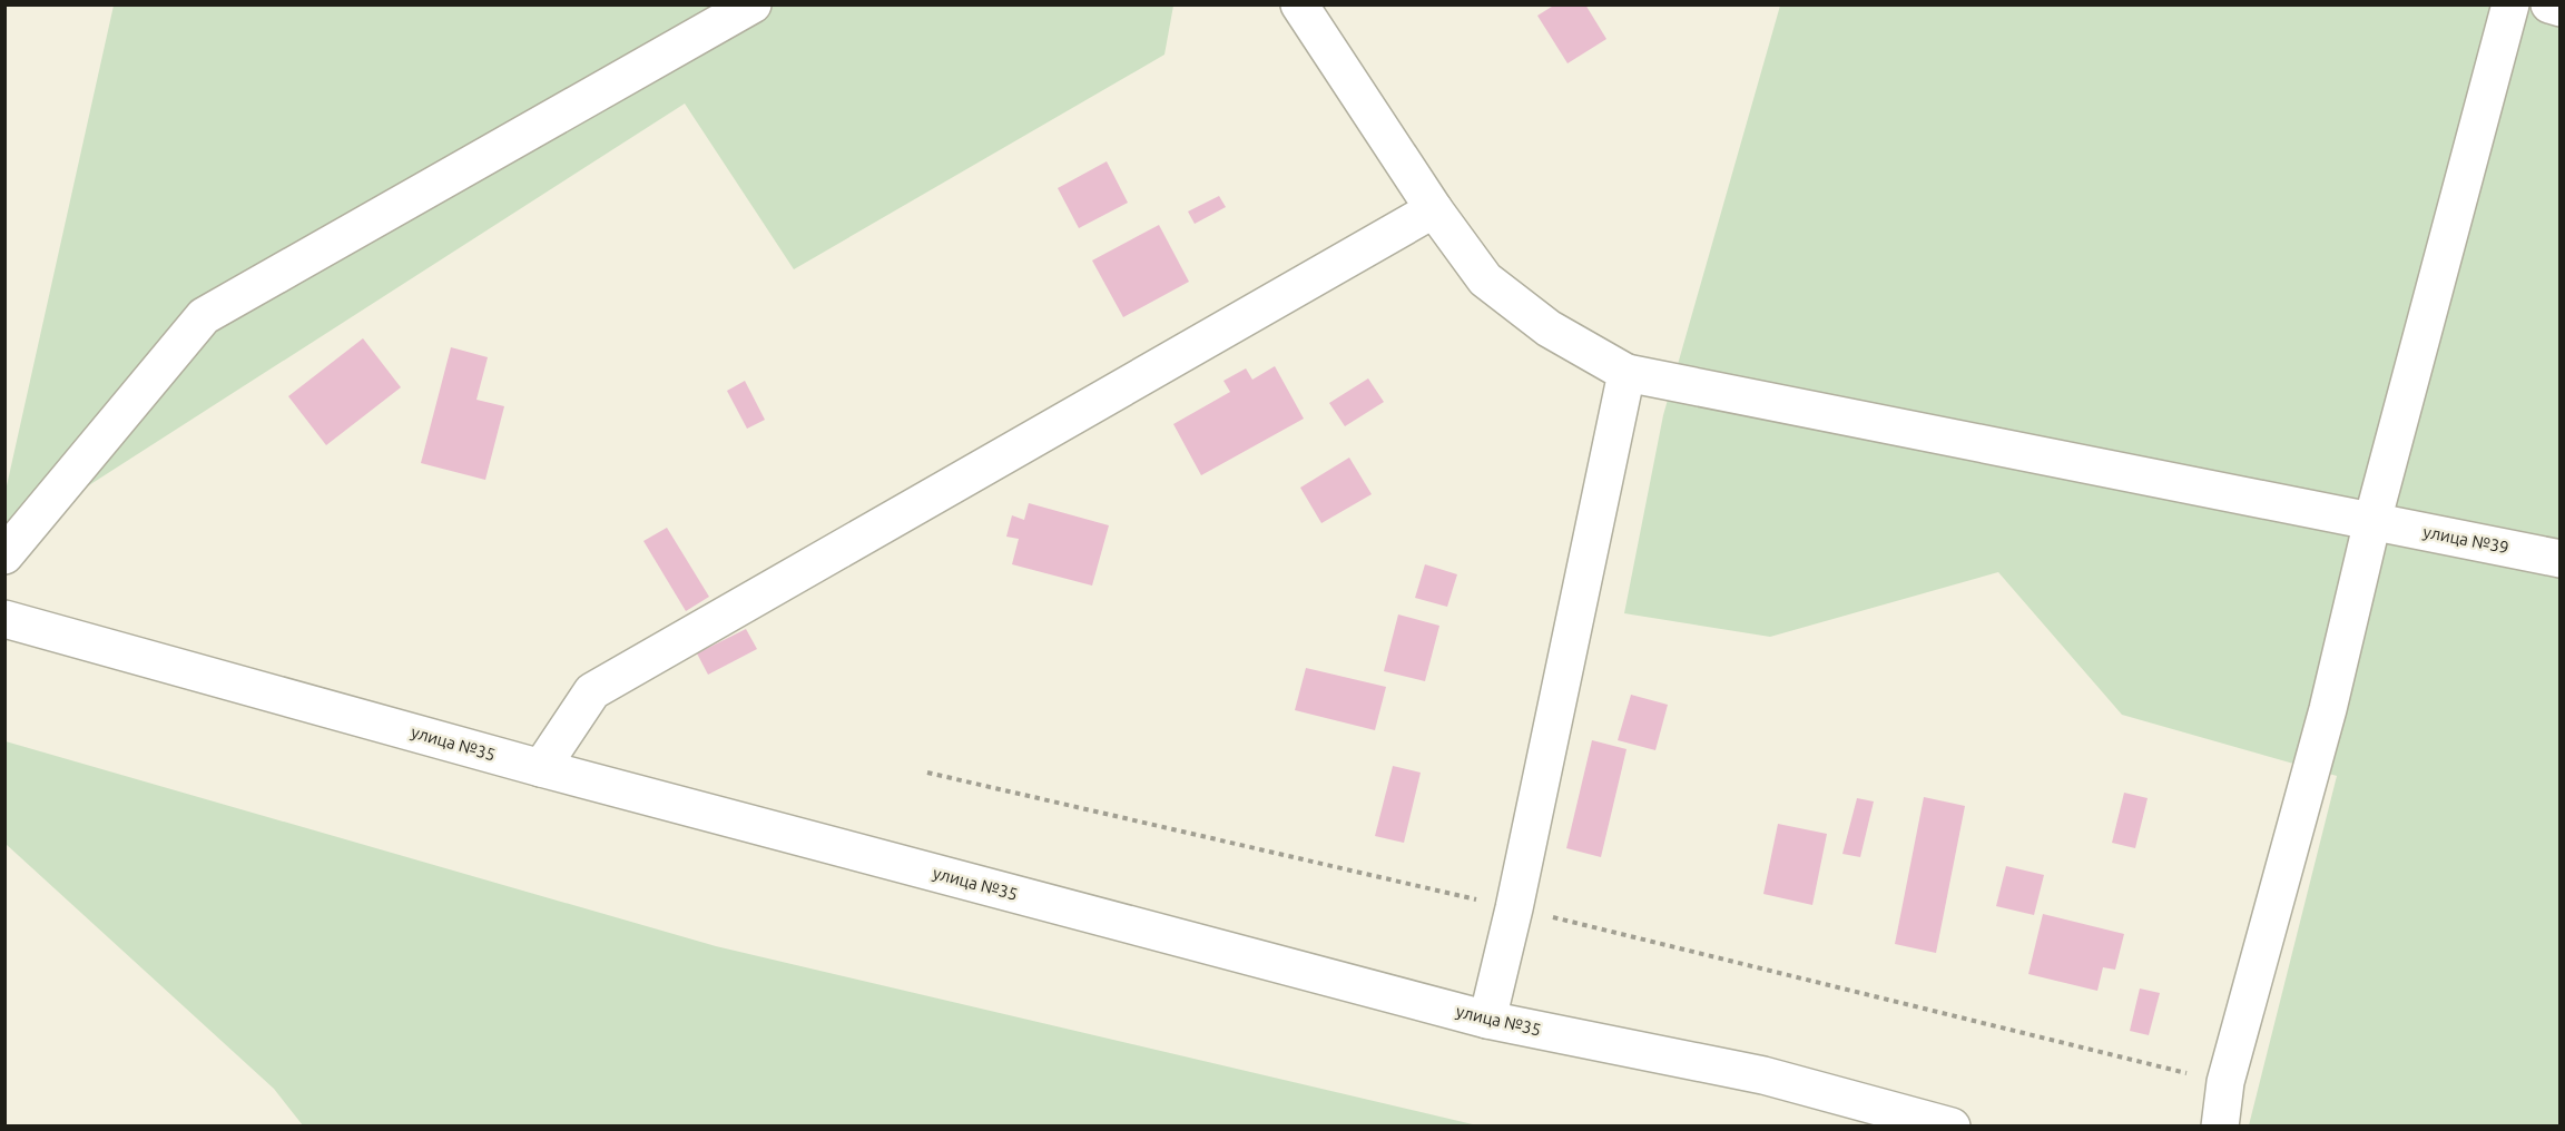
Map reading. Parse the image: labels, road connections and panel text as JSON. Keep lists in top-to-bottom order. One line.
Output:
{"streets":{"street":["улица №39","улица №35"]}}
